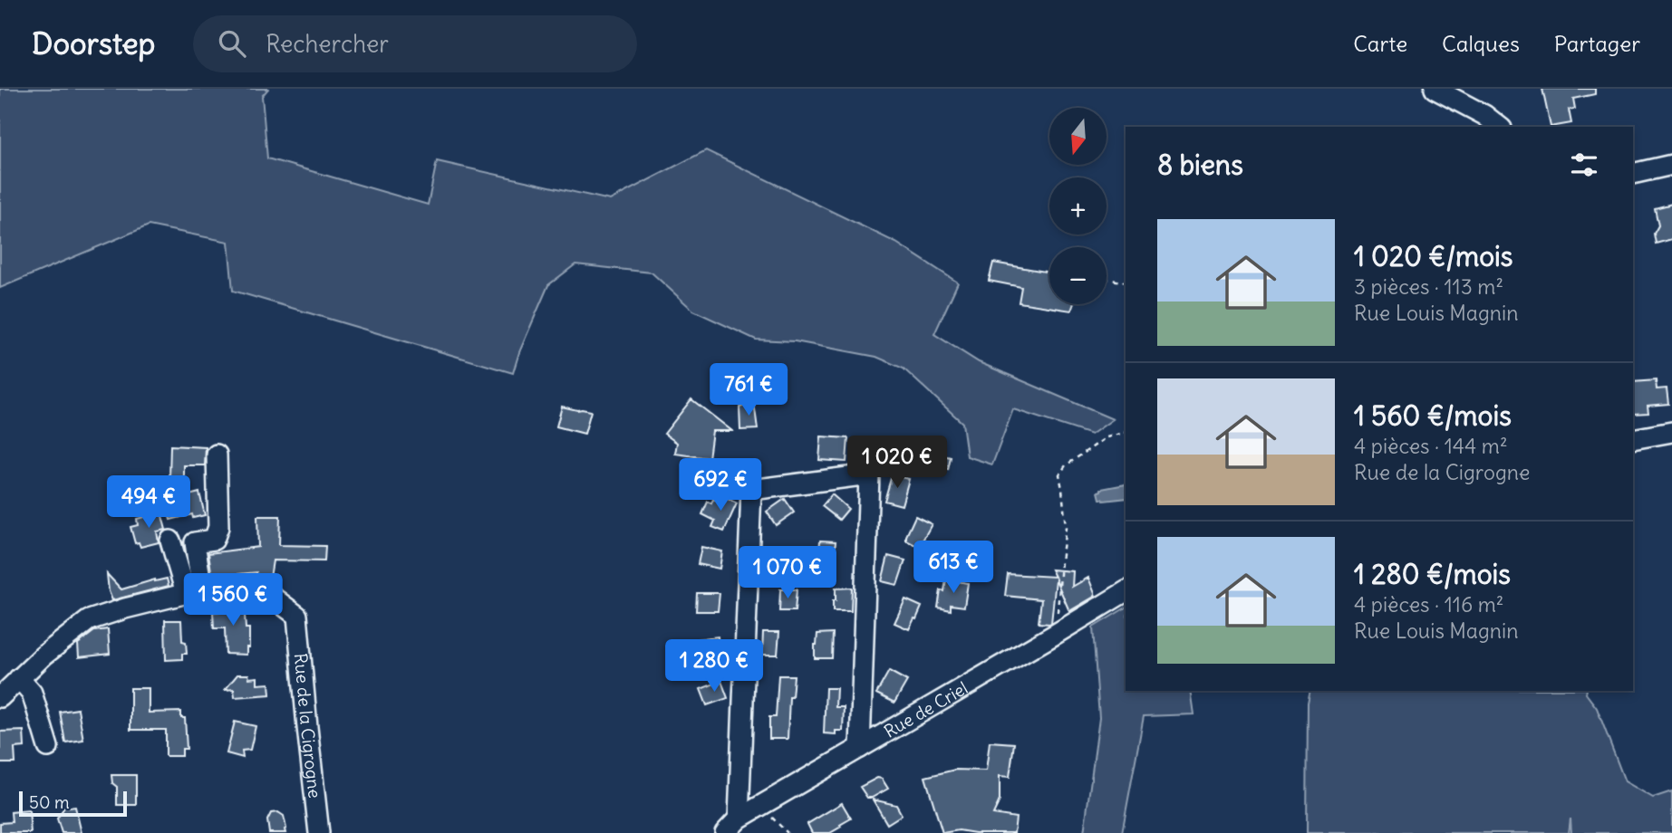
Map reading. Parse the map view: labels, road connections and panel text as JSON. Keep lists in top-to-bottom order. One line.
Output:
{"streets":{"street":["Rue de Criel","Rue de la Cigrogne"]},"scale_bar":"50 m","north":"bottom","page":{"header":"Doorstep","search":"Rechercher","nav":["Carte","Calques","Partager"],"map_buttons":["+","−"],"heading":"8 biens","list":[{"name":"1 020 €/mois","note":"3 pièces · 113 m² · Rue Louis Magnin"},{"name":"1 560 €/mois","note":"4 pièces · 144 m² · Rue de la Cigrogne"},{"name":"1 280 €/mois","note":"4 pièces · 116 m² · Rue Louis Magnin"}],"price":["761 €","1 020 €","692 €","494 €","613 €","1 070 €","1 560 €","1 280 €"],"scale":"50 m"}}
